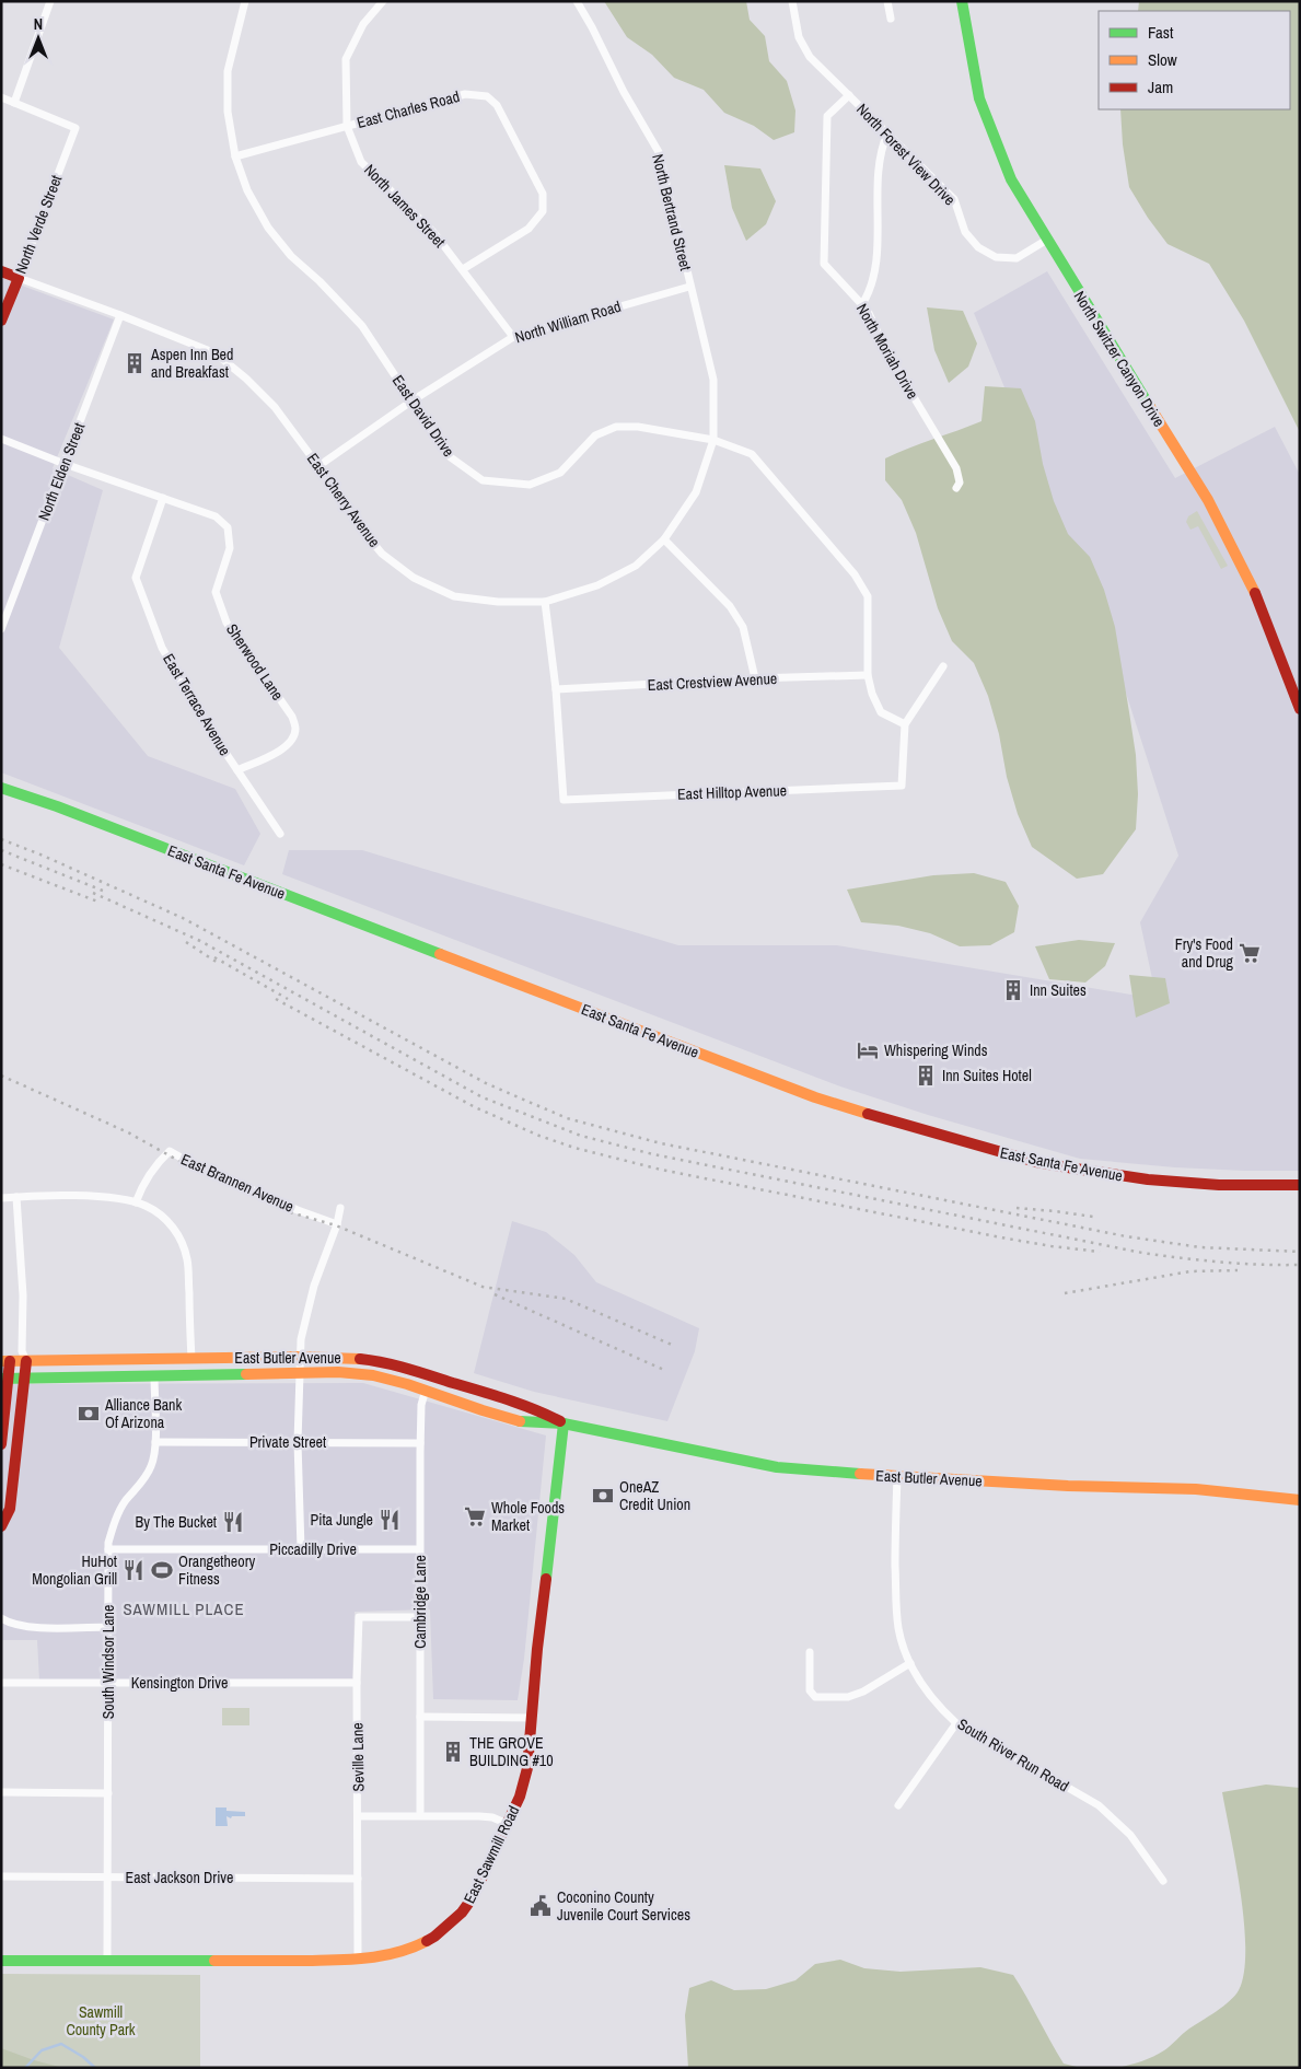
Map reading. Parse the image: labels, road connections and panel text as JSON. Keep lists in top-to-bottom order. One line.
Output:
{"streets":{"main road":["North Verde Street","North Switzer Canyon Drive","East Cherry Avenue","East Santa Fe Avenue","East Butler Avenue","East Sawmill Road"],"street":["East Charles Road","North Forest View Drive","North James Street","North Bertrand Street","North William Road","North Moriah Drive","East David Drive","North Elden Street","Sherwood Lane","East Crestview Avenue","East Terrace Avenue","East Hilltop Avenue","East Brannen Avenue","Private Street","Piccadilly Drive","Cambridge Lane","South Windsor Lane","Kensington Drive","South River Run Road","Seville Lane","East Jackson Drive"]},"crossings":[["East Charles Road","North James Street"],["East Charles Road","East David Drive"],["North Forest View Drive","North Moriah Drive"],["North Forest View Drive","North Switzer Canyon Drive"],["North James Street","North William Road"],["North Bertrand Street","North William Road"],["North Bertrand Street","East David Drive"],["North Bertrand Street","East Cherry Avenue"],["North Verde Street","East Cherry Avenue"],["North William Road","East David Drive"],["North William Road","East Cherry Avenue"],["East David Drive","East Cherry Avenue"],["East David Drive","East Crestview Avenue"],["East David Drive","East Hilltop Avenue"],["North Elden Street","East Cherry Avenue"],["Sherwood Lane","East Terrace Avenue"],["East Crestview Avenue","East Hilltop Avenue"],["East Butler Avenue","Cambridge Lane"],["East Butler Avenue","South Windsor Lane"],["East Butler Avenue","South River Run Road"],["East Butler Avenue","East Sawmill Road"],["Private Street","Cambridge Lane"],["Private Street","South Windsor Lane"],["Piccadilly Drive","Cambridge Lane"],["Piccadilly Drive","South Windsor Lane"],["Cambridge Lane","Seville Lane"],["South Windsor Lane","Kensington Drive"],["South Windsor Lane","East Sawmill Road"],["South Windsor Lane","East Jackson Drive"],["Kensington Drive","Seville Lane"],["Seville Lane","East Sawmill Road"],["Seville Lane","East Jackson Drive"]],"districts":["SAWMILL PLACE"],"parks":["Sawmill County Park"],"places":{"building":["Aspen Inn Bed and Breakfast","Inn Suites","Inn Suites Hotel","THE GROVE BUILDING #10"],"supermarket":["Fry's Food and Drug","Whole Foods Market"],"hotel":["Whispering Winds"],"bank":["Alliance Bank Of Arizona","OneAZ Credit Union"],"restaurant":["Pita Jungle","By The Bucket","HuHot Mongolian Grill"],"sports":["Orangetheory Fitness"],"public building":["Coconino County Juvenile Court Services"]},"legend":["Fast","Slow","Jam"],"north":"top"}
